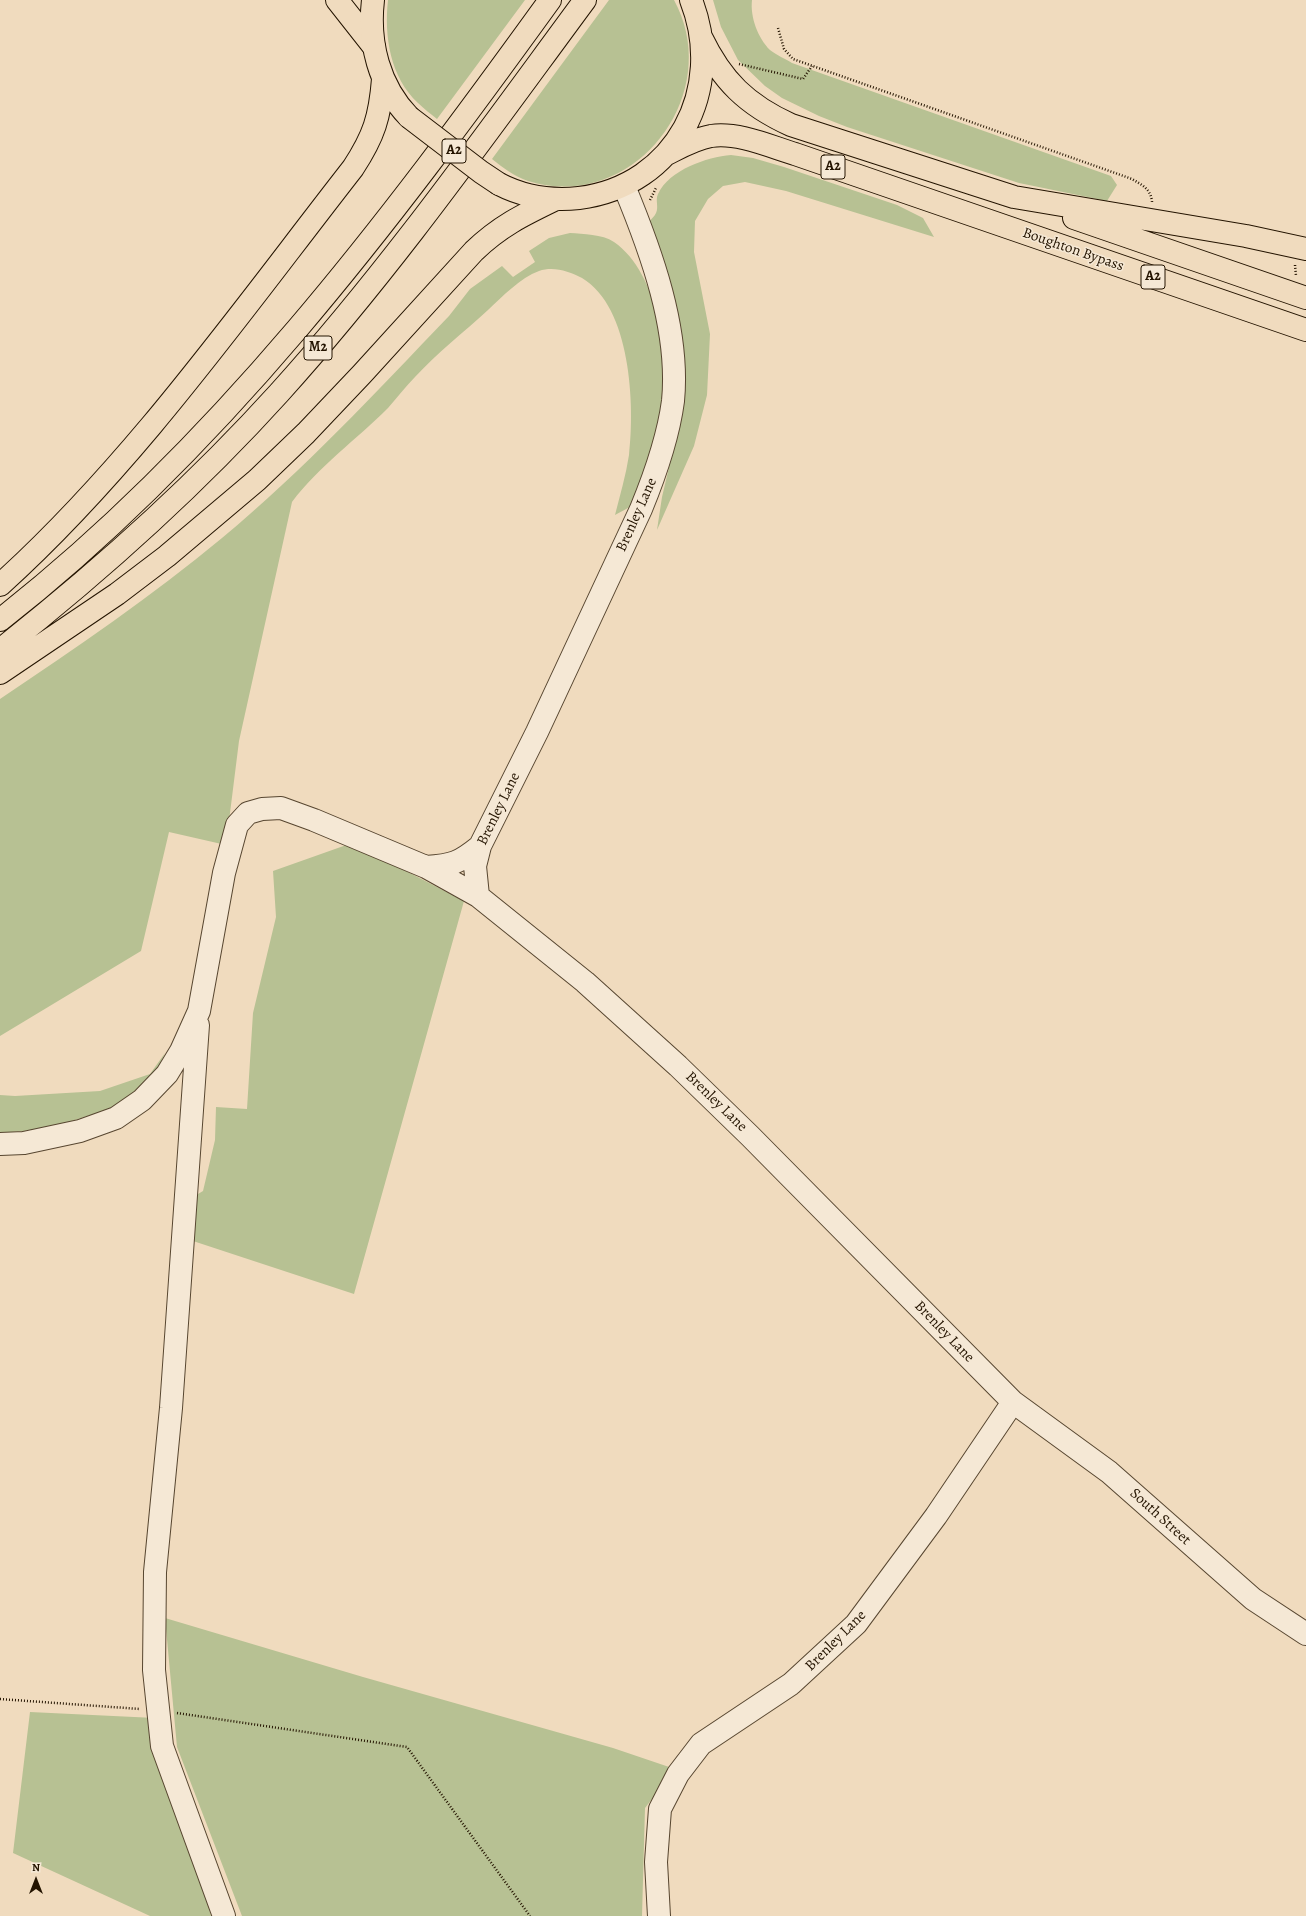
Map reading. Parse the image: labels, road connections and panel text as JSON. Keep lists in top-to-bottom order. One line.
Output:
{"streets":{"main road":["A2","Boughton Bypass","M2"],"street":["Brenley Lane","South Street"]},"crossings":[["A2","Boughton Bypass"],["A2","Brenley Lane"],["Brenley Lane","South Street"]],"north":"top"}
